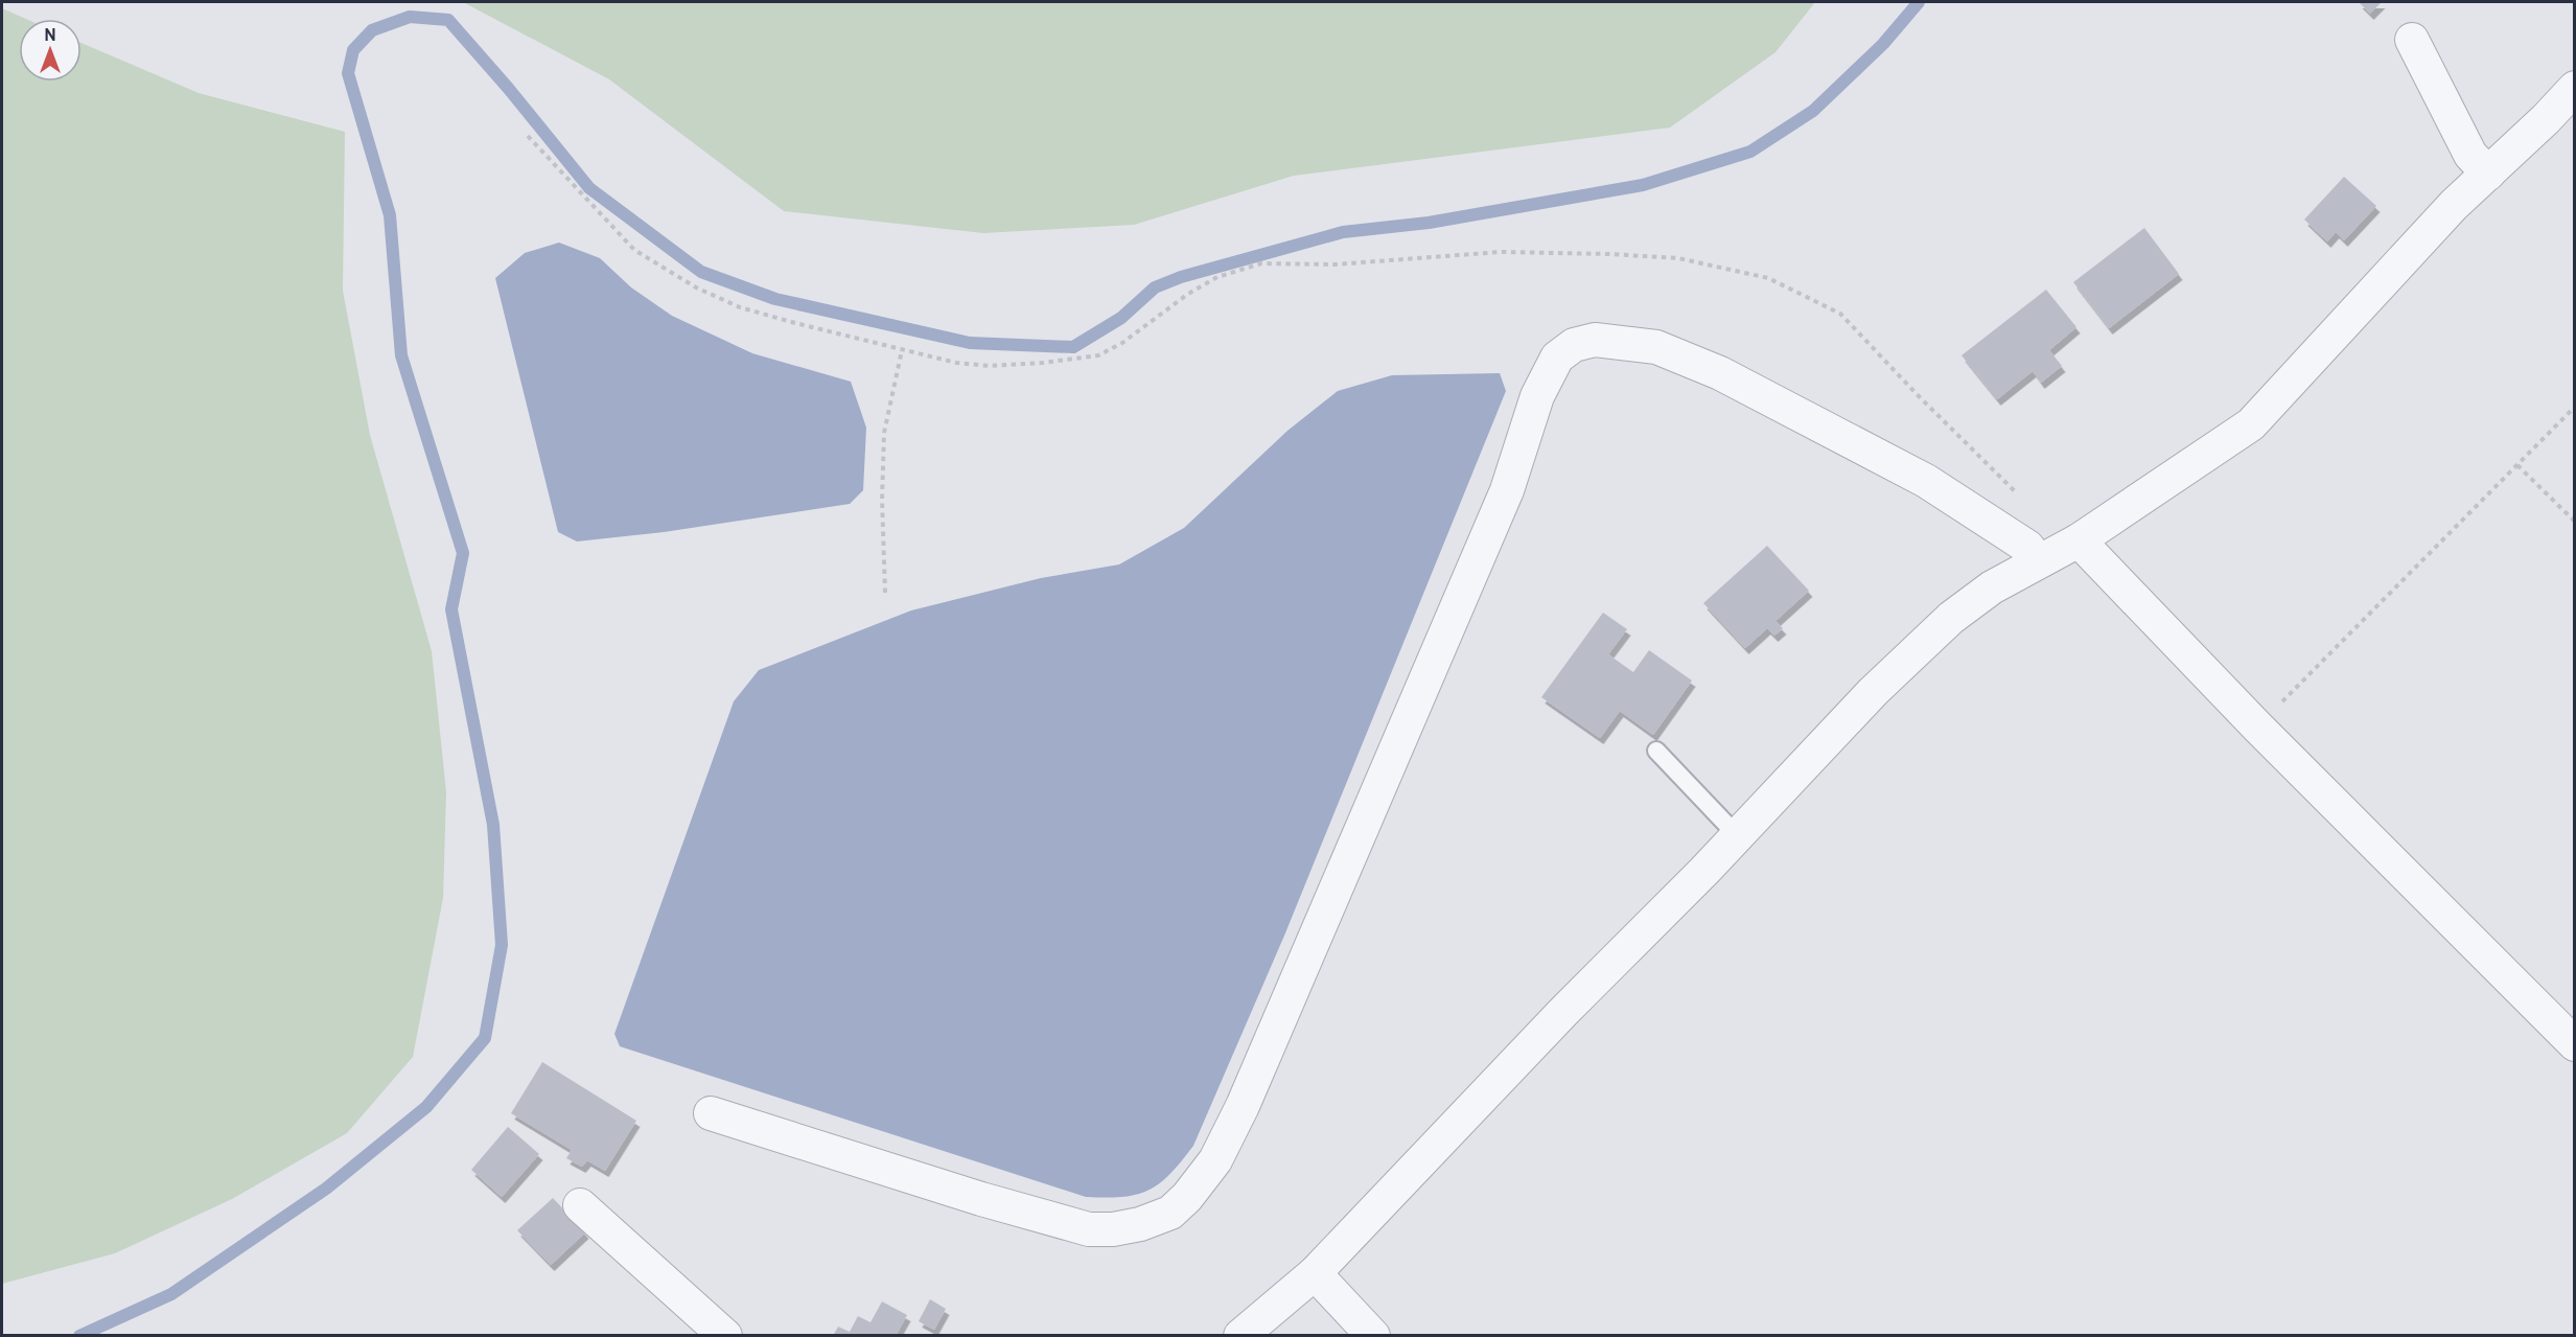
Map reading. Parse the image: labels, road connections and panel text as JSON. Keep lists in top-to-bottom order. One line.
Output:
{"north":"top"}
